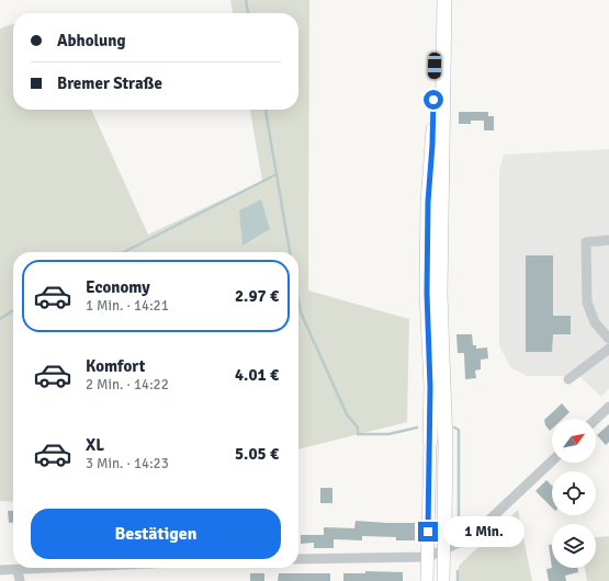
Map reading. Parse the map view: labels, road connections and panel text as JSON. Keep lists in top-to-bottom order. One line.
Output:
{"north":"top right","page":{"banner":["Abholung","Bremer Straße"],"list":[{"name":"Economy","note":"1 Min. · 14:21","value":"2.97 €"},{"name":"Komfort","note":"2 Min. · 14:22","value":"4.01 €"},{"name":"XL","note":"3 Min. · 14:23","value":"5.05 €"}],"buttons":"Bestätigen","bubble":"1 Min."}}
